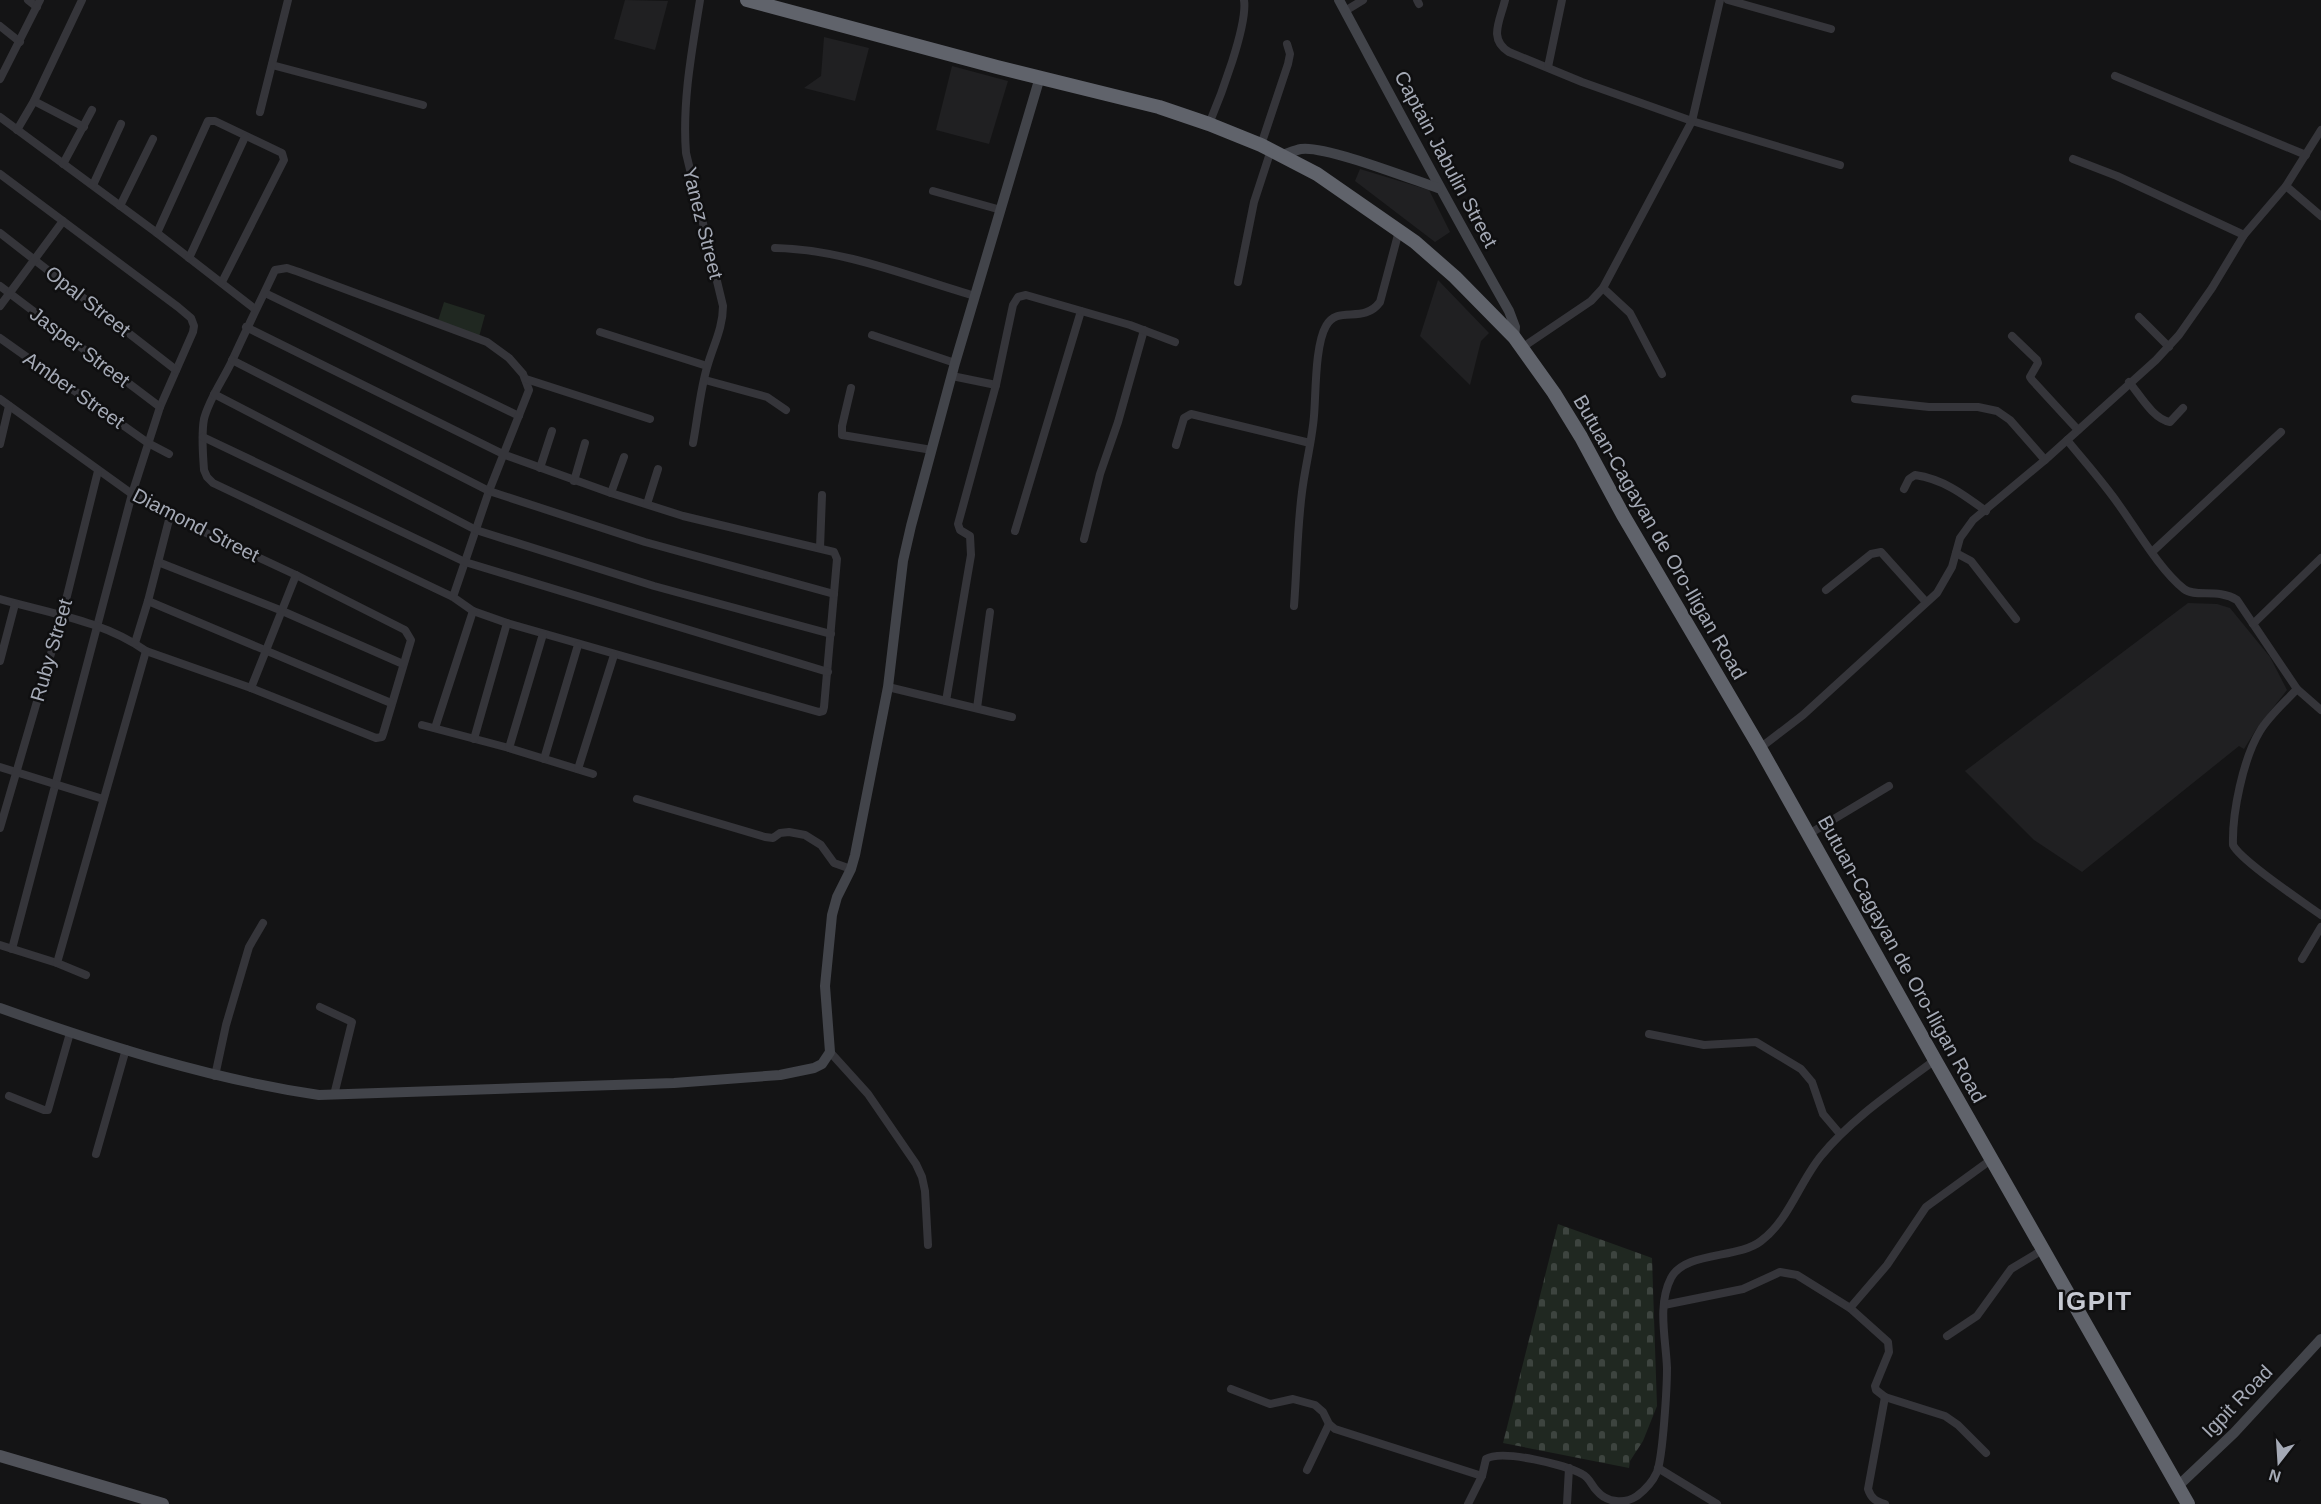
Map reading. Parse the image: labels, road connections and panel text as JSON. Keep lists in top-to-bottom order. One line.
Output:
{"streets":{"highway":["Butuan-Cagayan de Oro-Iligan Road"],"street":["Captain Jabulin Street","Yanez Street","Opal Street","Jasper Street","Amber Street","Diamond Street","Ruby Street","Igpit Road"]},"crossings":[["Captain Jabulin Street","Butuan-Cagayan de Oro-Iligan Road"],["Diamond Street","Ruby Street"],["Butuan-Cagayan de Oro-Iligan Road","Igpit Road"]],"districts":["IGPIT"],"north":"bottom"}
